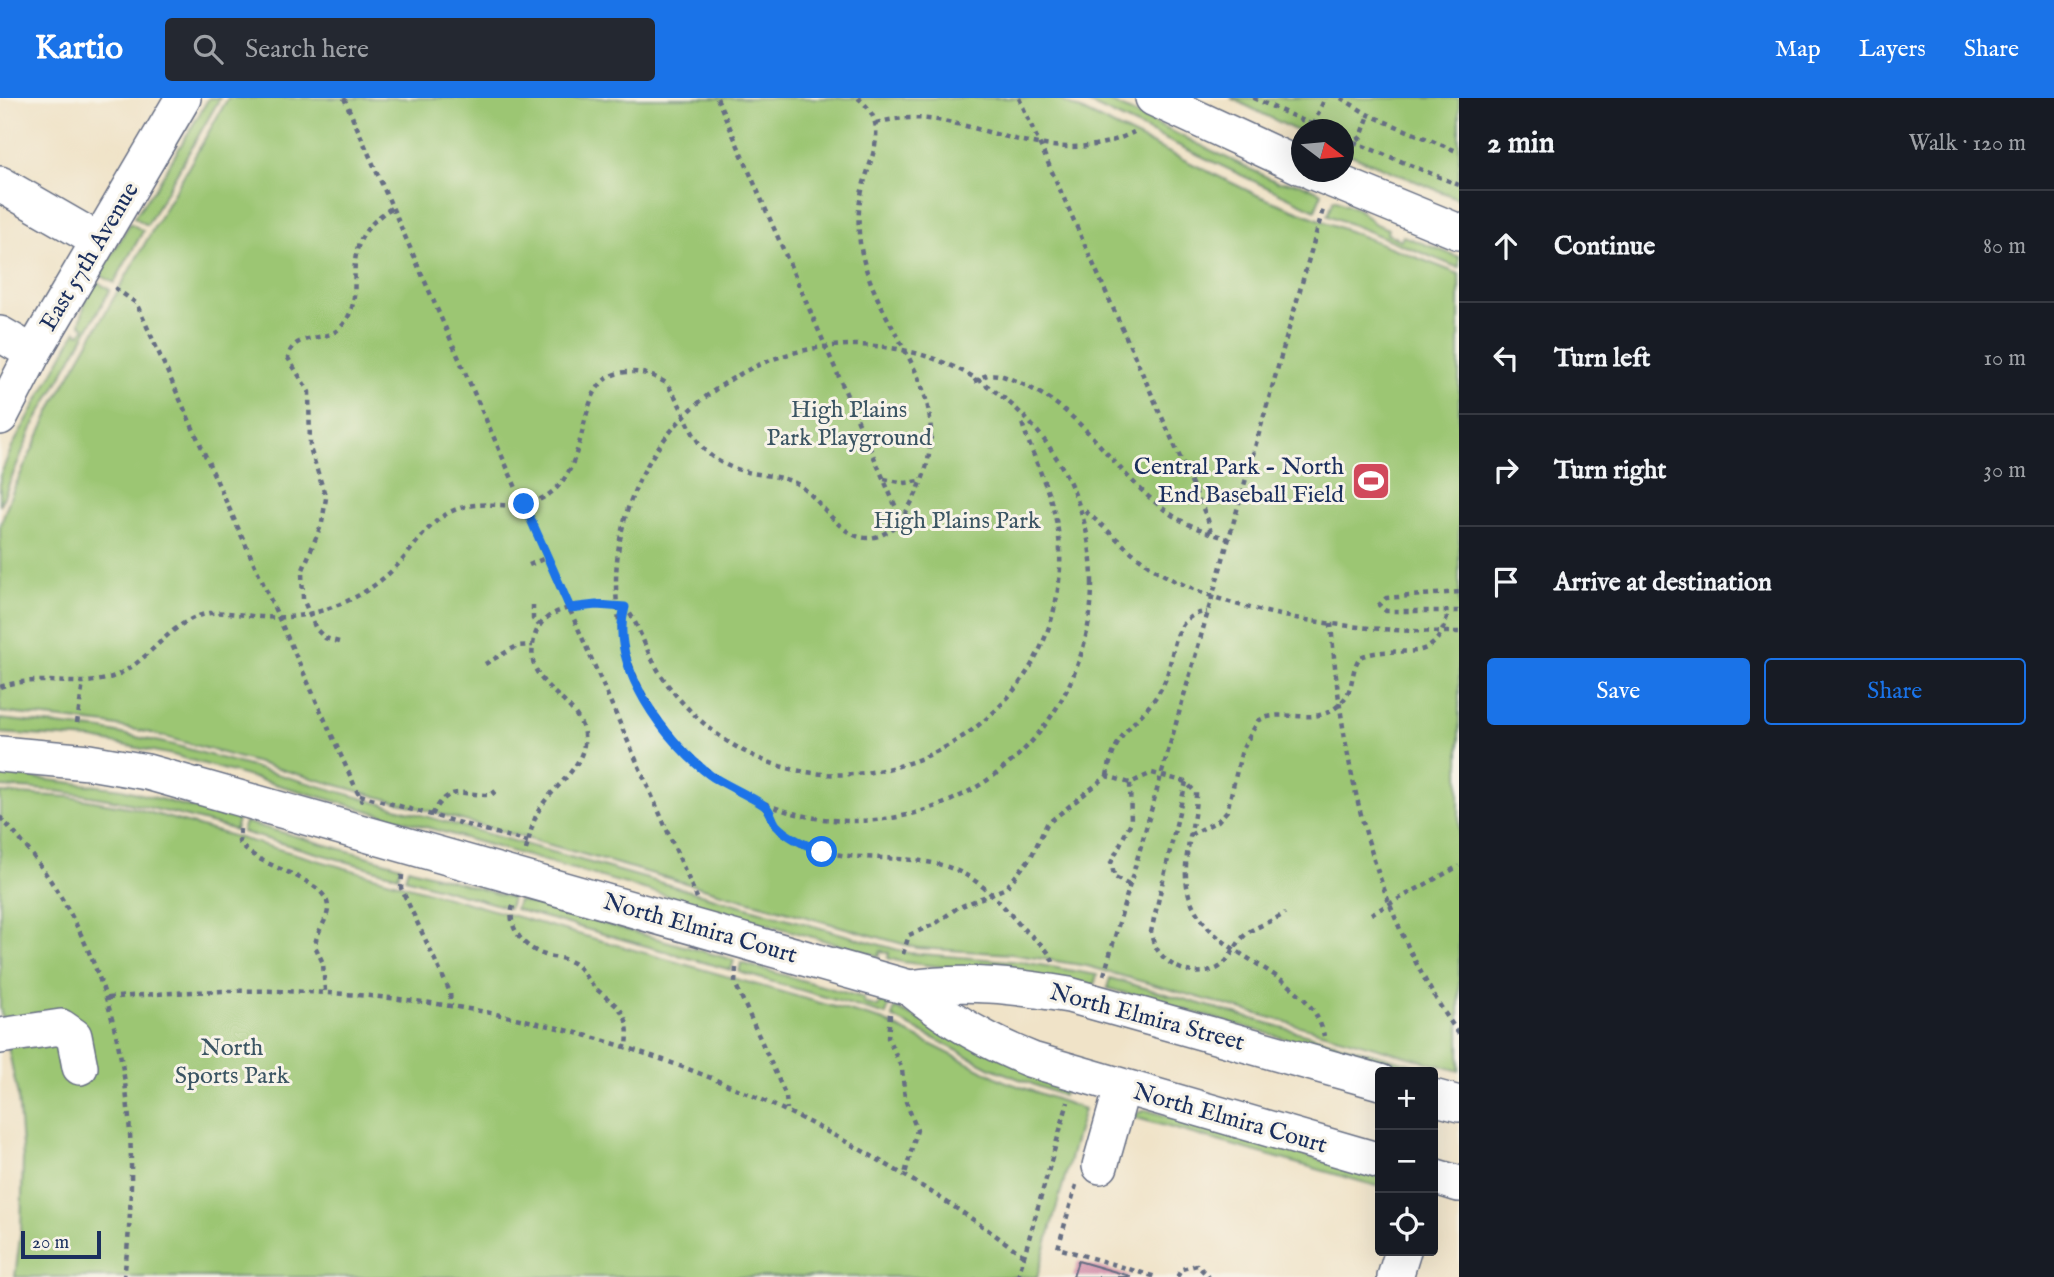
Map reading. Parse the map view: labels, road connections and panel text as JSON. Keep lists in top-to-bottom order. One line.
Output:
{"streets":{"street":["East 57th Avenue","North Elmira Court","North Elmira Street"]},"crossings":[["North Elmira Court","North Elmira Street"]],"parks":["High Plains Park Playground","High Plains Park","North Sports Park"],"places":{"sports":["Central Park - North End Baseball Field"]},"scale_bar":"20 m","north":"right","page":{"header":"Kartio","search":"Search here","nav":["Map","Layers","Share"],"heading":["2 min","Walk · 120 m"],"list":[["Continue","80 m"],["Turn left","10 m"],["Turn right","30 m"],"Arrive at destination"],"buttons":["Save","Share"],"map_buttons":["+","−"],"scale":"20 m"}}
